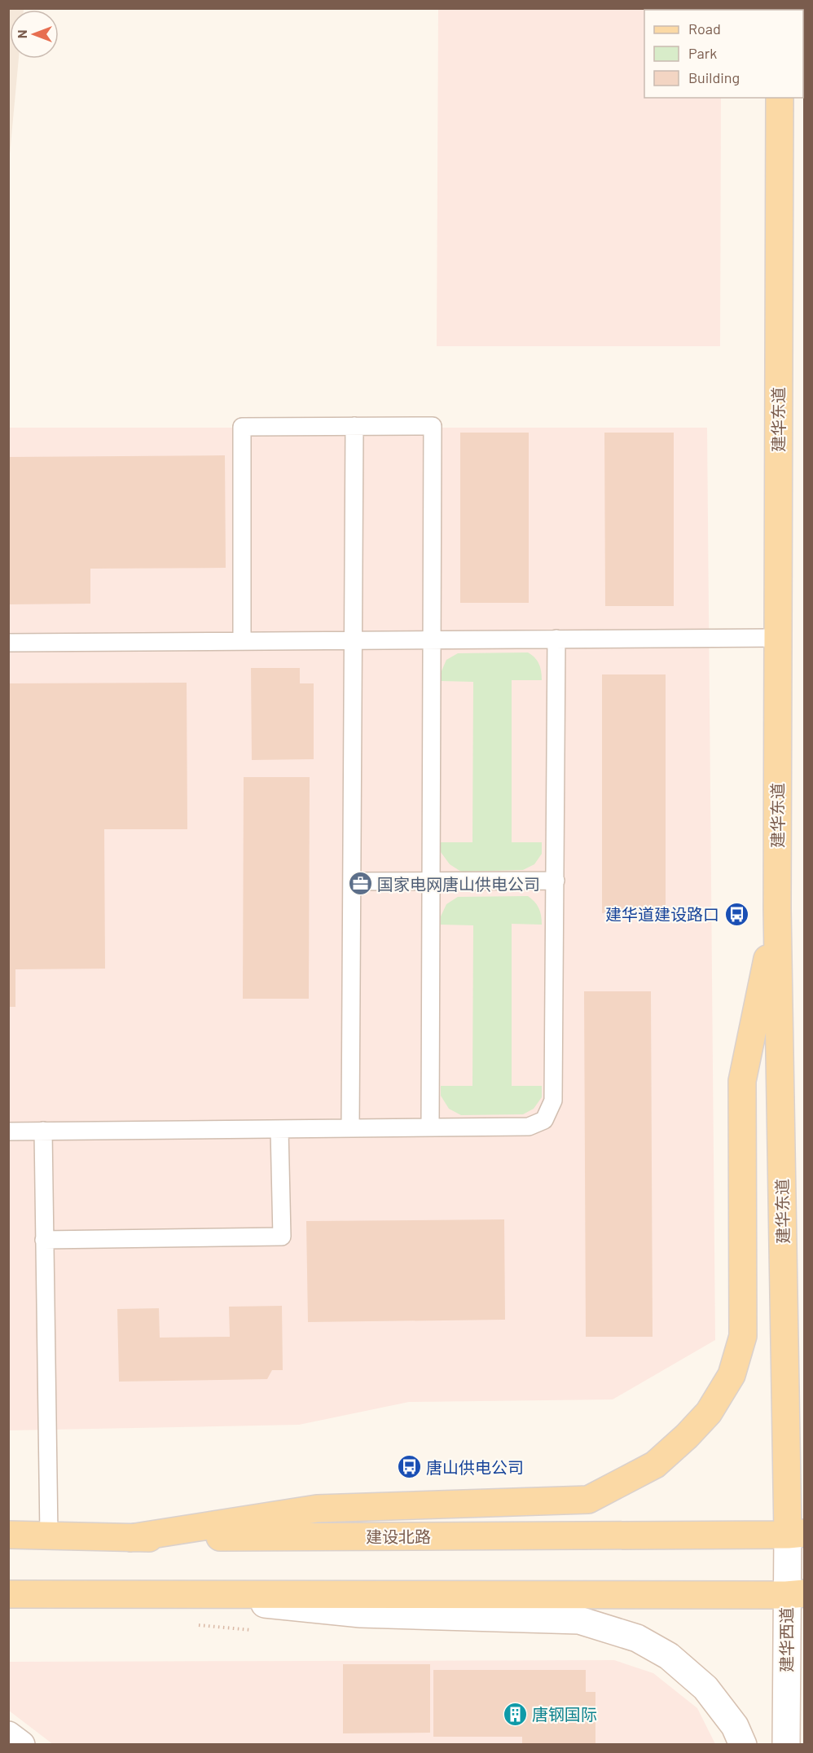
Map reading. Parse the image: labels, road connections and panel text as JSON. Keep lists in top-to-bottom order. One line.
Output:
{"streets":{"main road":["建华东道","建设北路","建华西道"]},"crossings":[["建华东道","建设北路"],["建华东道","建华西道"],["建设北路","建华西道"]],"places":{"office":["国家电网唐山供电公司"],"bus stop":["建华道建设路口","唐山供电公司"],"building":["唐钢国际"]},"legend":["Road","Park","Building"],"north":"left"}
